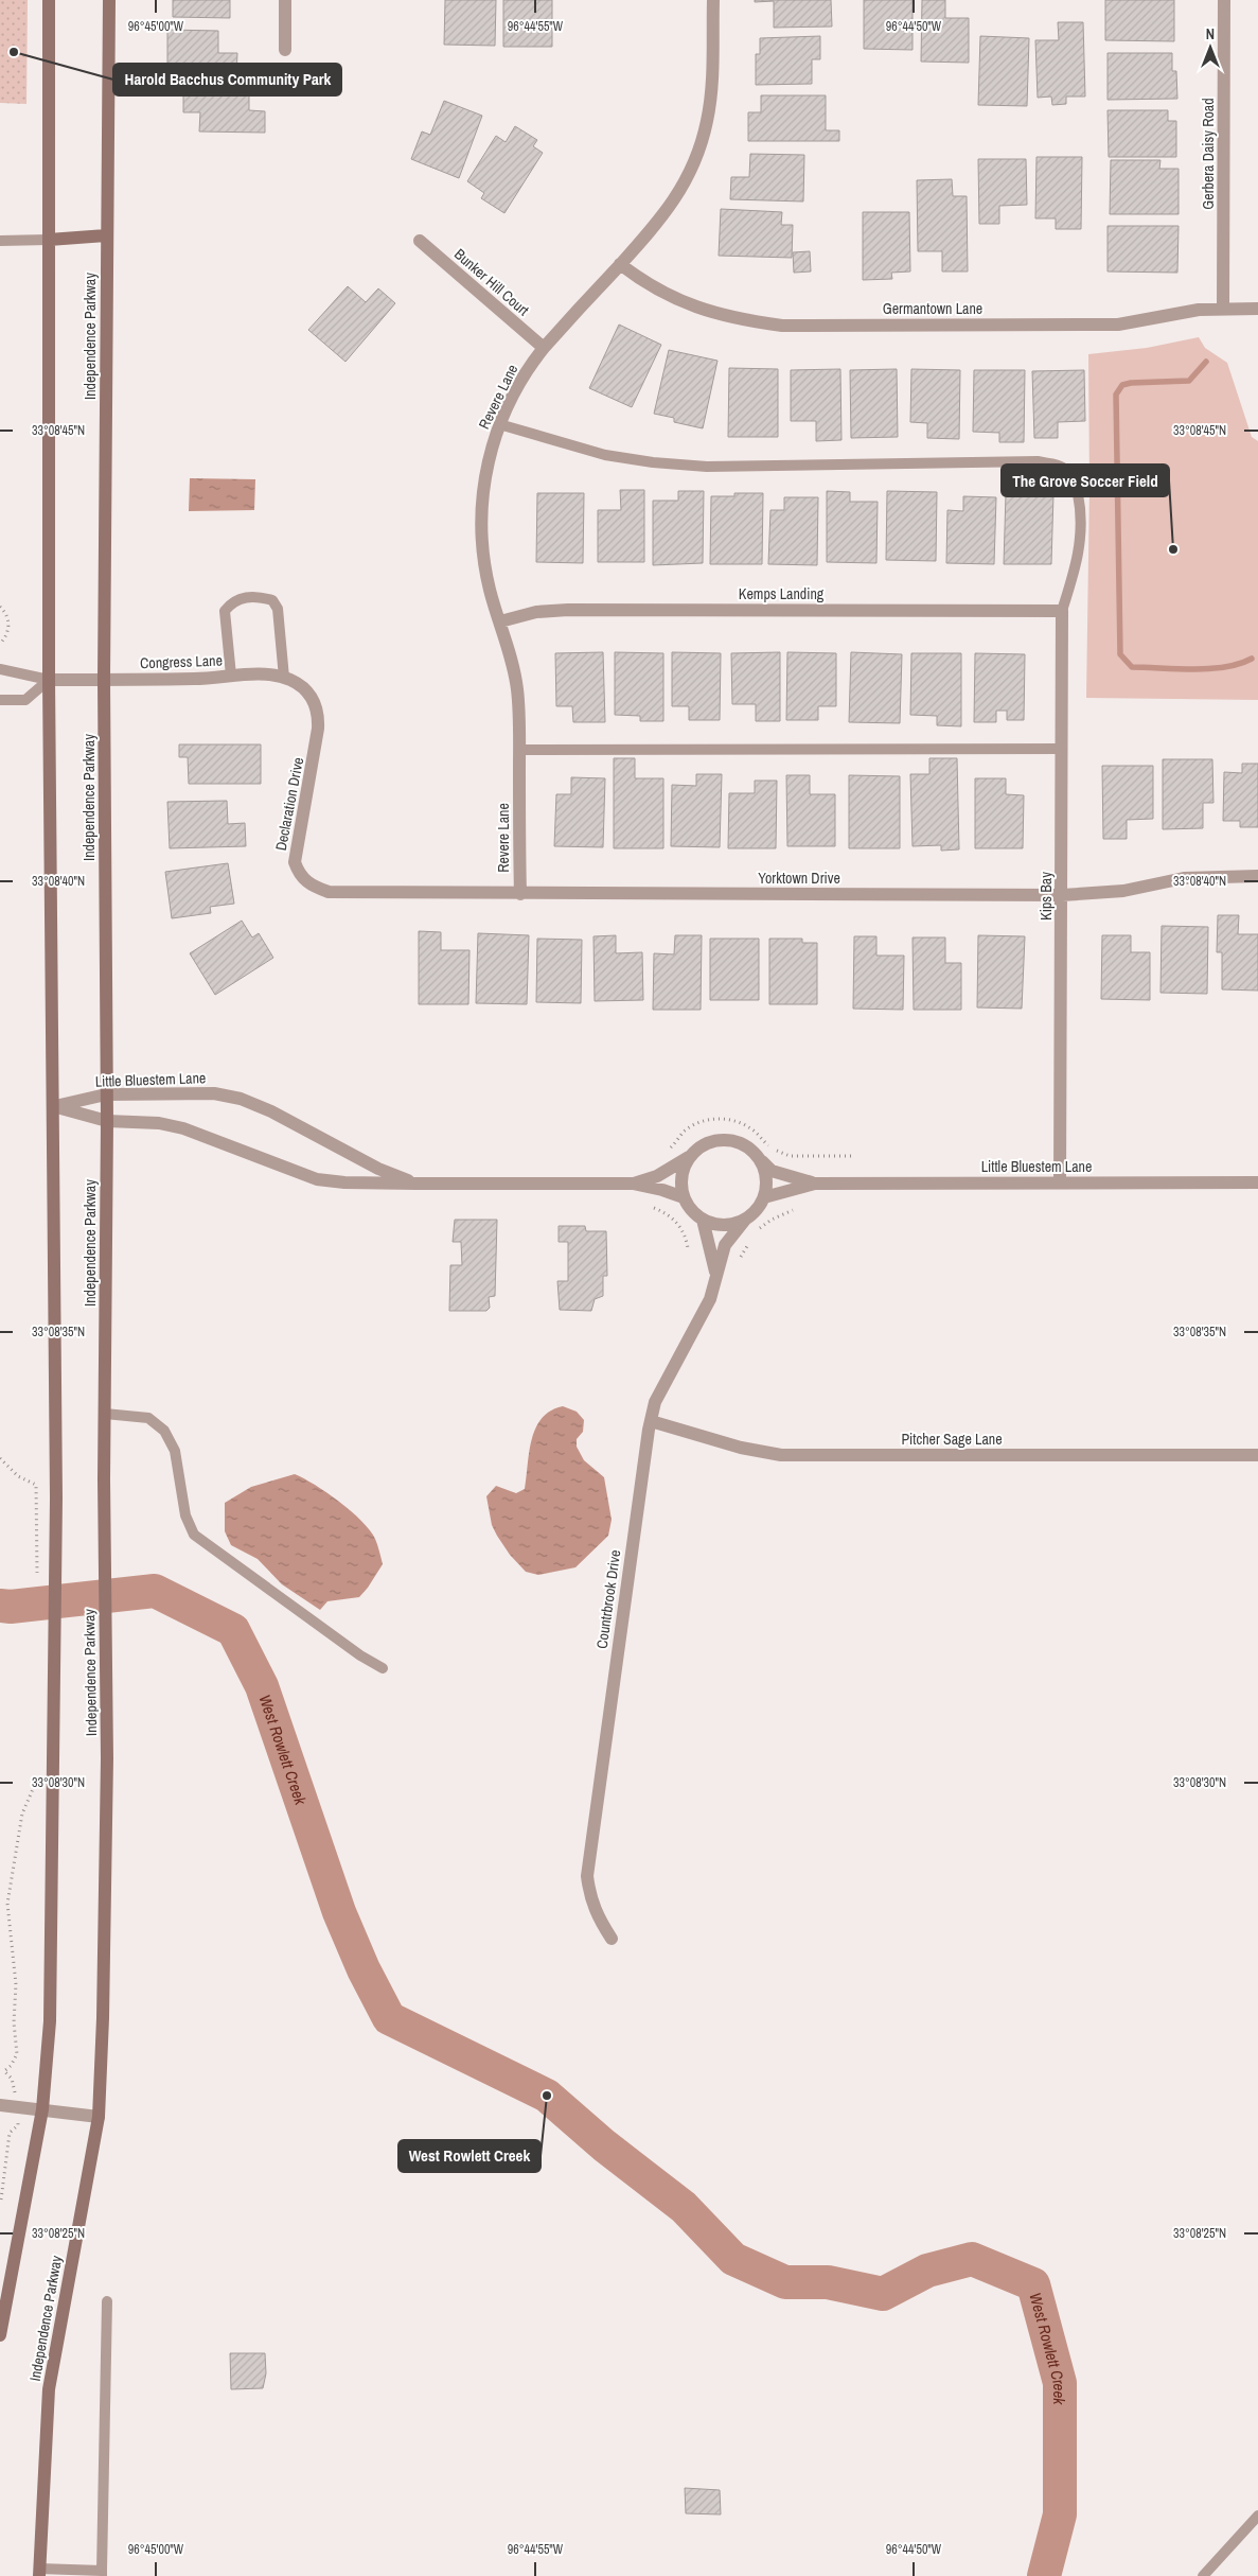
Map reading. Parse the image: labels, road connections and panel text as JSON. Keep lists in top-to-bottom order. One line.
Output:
{"streets":{"main road":["Independence Parkway"],"street":["Gerbera Daisy Road","Bunker Hill Court","Germantown Lane","Revere Lane","Kemps Landing","Congress Lane","Declaration Drive","Yorktown Drive","Kips Bay","Little Bluestem Lane","Pitcher Sage Lane","Countrbrook Drive"]},"crossings":[["Gerbera Daisy Road","Germantown Lane"],["Bunker Hill Court","Revere Lane"],["Germantown Lane","Revere Lane"],["Independence Parkway","Congress Lane"],["Independence Parkway","Little Bluestem Lane"],["Revere Lane","Kemps Landing"],["Revere Lane","Yorktown Drive"],["Kemps Landing","Kips Bay"],["Congress Lane","Declaration Drive"],["Declaration Drive","Yorktown Drive"],["Yorktown Drive","Kips Bay"],["Kips Bay","Little Bluestem Lane"],["Little Bluestem Lane","Countrbrook Drive"],["Pitcher Sage Lane","Countrbrook Drive"]],"water":["West Rowlett Creek"],"places":["Harold Bacchus Community Park","The Grove Soccer Field","West Rowlett Creek"],"north":"top","coordinates":["96°45'00\"W","96°44'55\"W","96°44'50\"W","33°08'45\"N","33°08'40\"N","33°08'35\"N","33°08'30\"N","33°08'25\"N"]}
